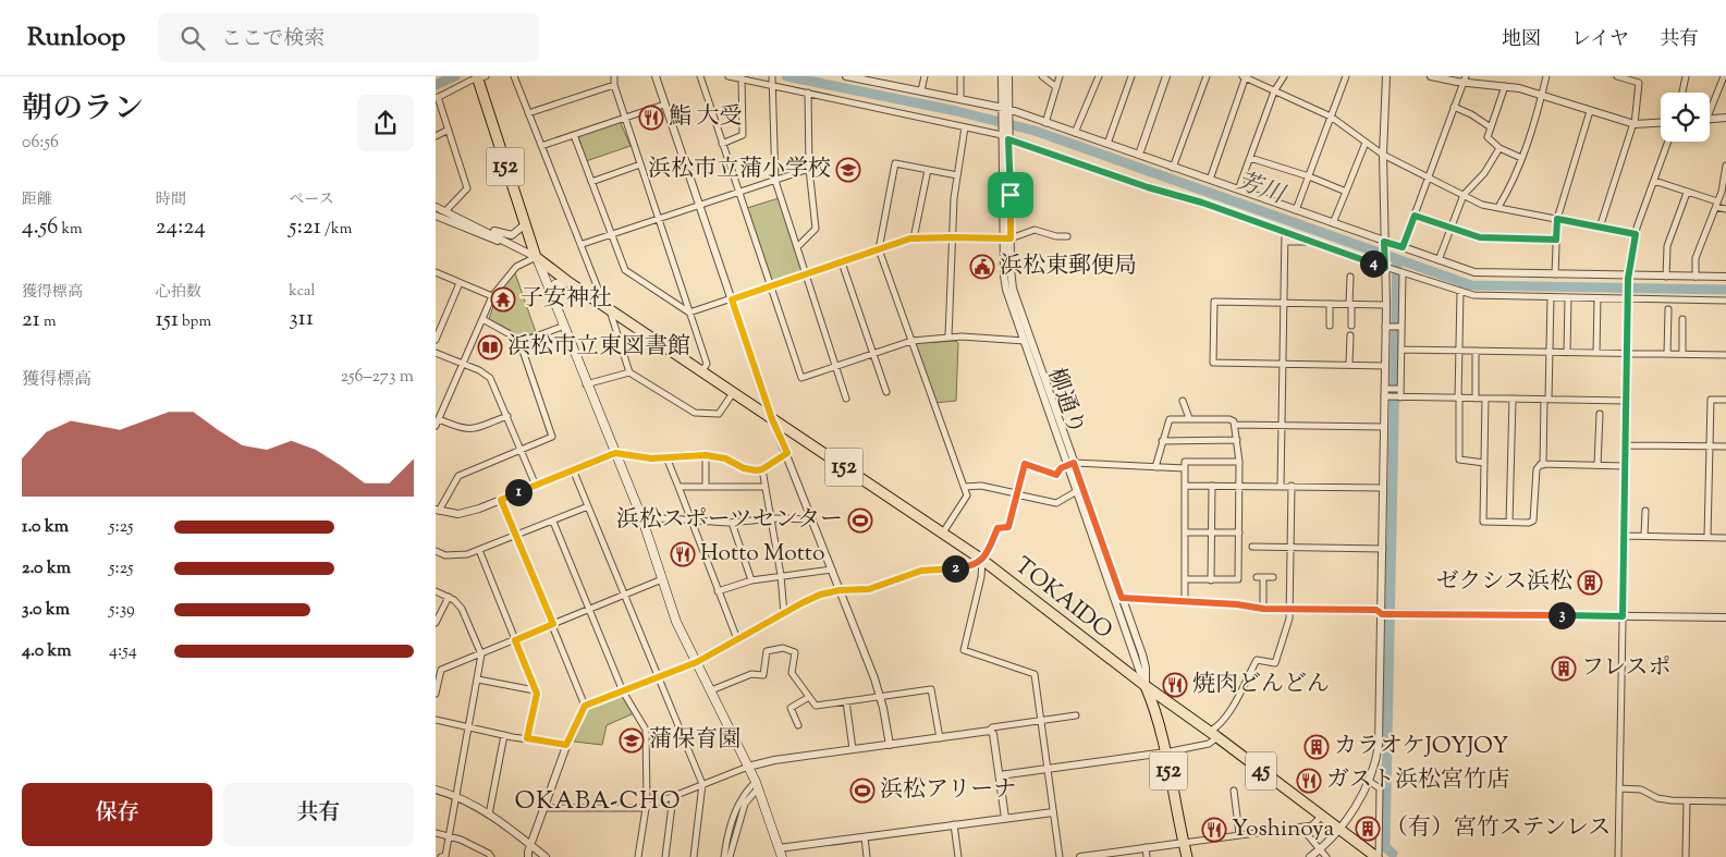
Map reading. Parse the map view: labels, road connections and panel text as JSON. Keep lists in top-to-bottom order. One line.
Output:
{"streets":{"main road":["152","TOKAIDO","45"],"street":["柳通り"]},"crossings":[["152","柳通り"],["152","TOKAIDO"],["152","45"],["柳通り","TOKAIDO"],["柳通り","45"],["TOKAIDO","45"]],"districts":["OKABA-CHO"],"water":["芳川"],"places":{"restaurant":["鮨 大受","Hotto Motto","焼肉どんどん","ガスト浜松宮竹店","Yoshinoya"],"school or university":["浜松市立蒲小学校","蒲保育園"],"public building":["浜松東郵便局"],"temple":["子安神社"],"library":["浜松市立東図書館"],"sports":["浜松スポーツセンター","浜松アリーナ"],"building":["ゼクシス浜松","フレスポ","カラオケJOYJOY","（有）宮竹ステンレス"]},"page":{"header":"Runloop","search":"ここで検索","nav":["地図","レイヤ","共有"],"heading":["朝のラン","06:56"],"stats":[["距離","4.56 km"],["時間","24:24"],["ペース","5:21 /km"],["獲得標高","21 m"],["心拍数","151 bpm"],["kcal","311"]],"pins":["4","1","2","3"],"chart":["獲得標高","256–273 m"],"list":[{"name":"1.0 km","note":"5:25"},{"name":"2.0 km","note":"5:25"},{"name":"3.0 km","note":"5:39"},{"name":"4.0 km","note":"4:54"}],"buttons":["保存","共有"]}}
